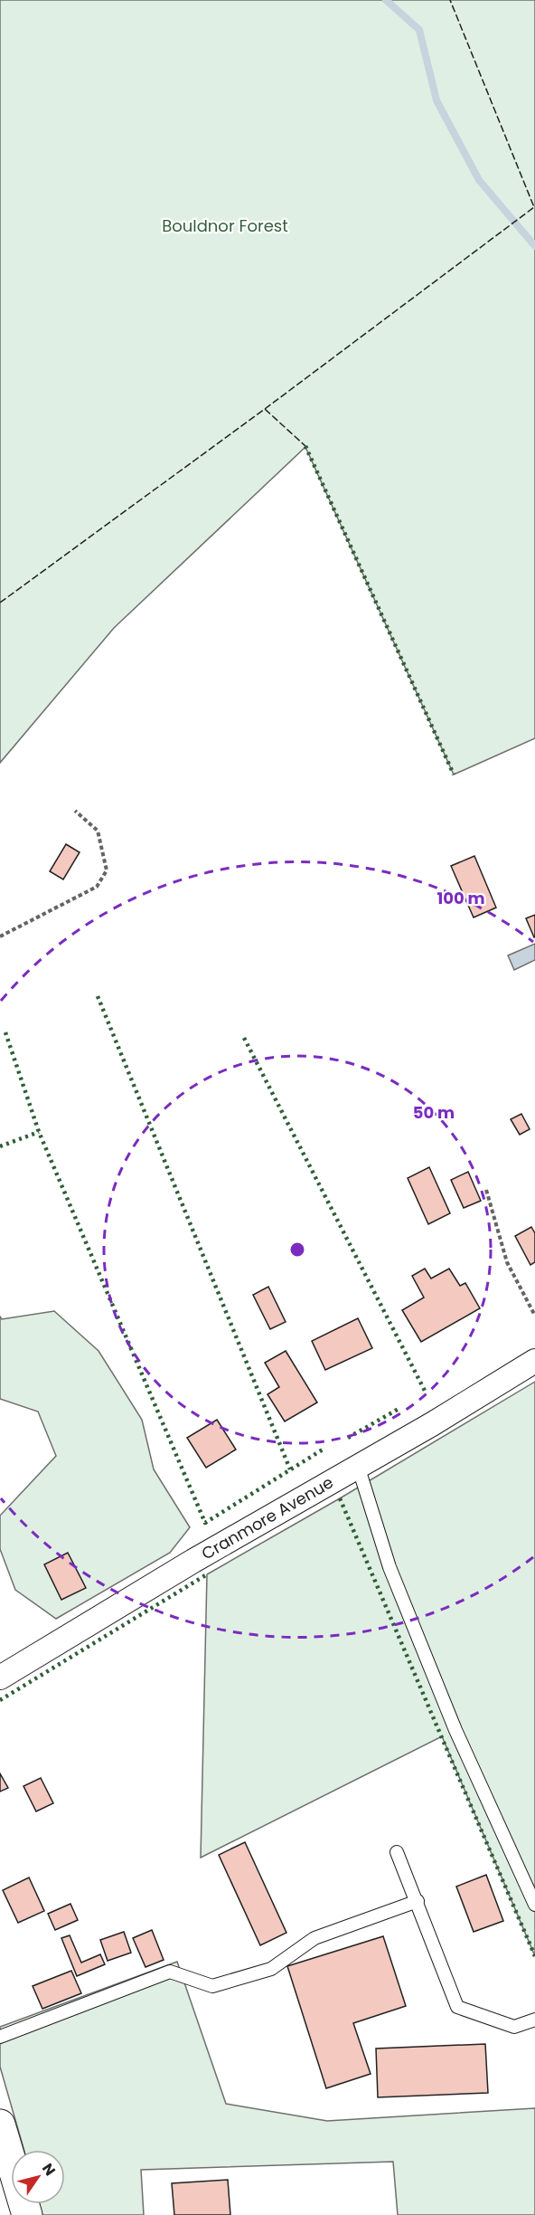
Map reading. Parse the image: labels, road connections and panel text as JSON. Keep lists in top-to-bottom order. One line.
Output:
{"streets":{"street":["Cranmore Avenue"]},"parks":["Bouldnor Forest"],"north":"top right","rings":["100 m","50 m"]}
